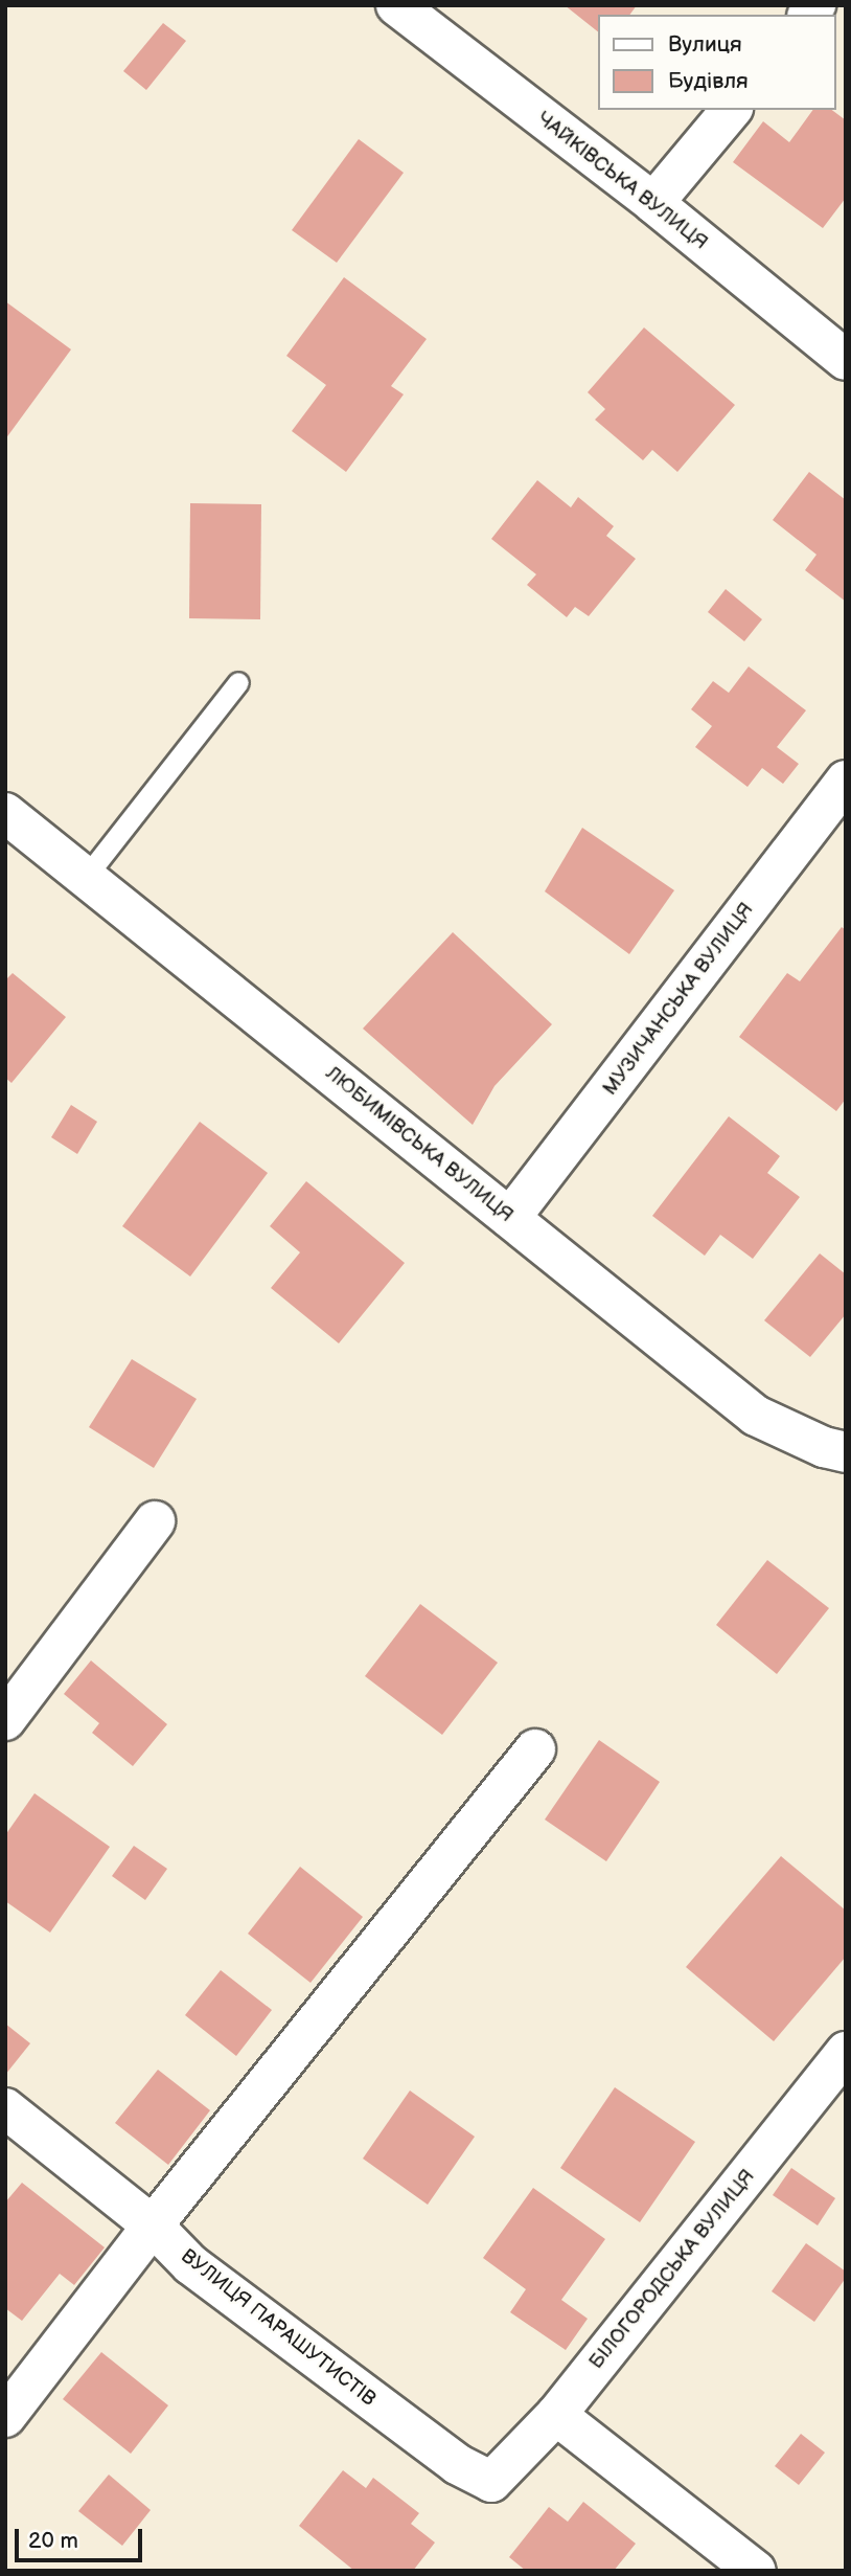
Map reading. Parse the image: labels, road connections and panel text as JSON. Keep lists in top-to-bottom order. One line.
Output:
{"streets":{"street":["ЧАЙКІВСЬКА ВУЛИЦЯ","МУЗИЧАНСЬКА ВУЛИЦЯ","ЛЮБИМІВСЬКА ВУЛИЦЯ","БІЛОГОРОДСЬКА ВУЛИЦЯ","ВУЛИЦЯ ПАРАШУТИСТІВ"]},"crossings":[["МУЗИЧАНСЬКА ВУЛИЦЯ","ЛЮБИМІВСЬКА ВУЛИЦЯ"],["БІЛОГОРОДСЬКА ВУЛИЦЯ","ВУЛИЦЯ ПАРАШУТИСТІВ"]],"legend":["Вулиця","Будівля"],"scale_bar":"20 m"}
